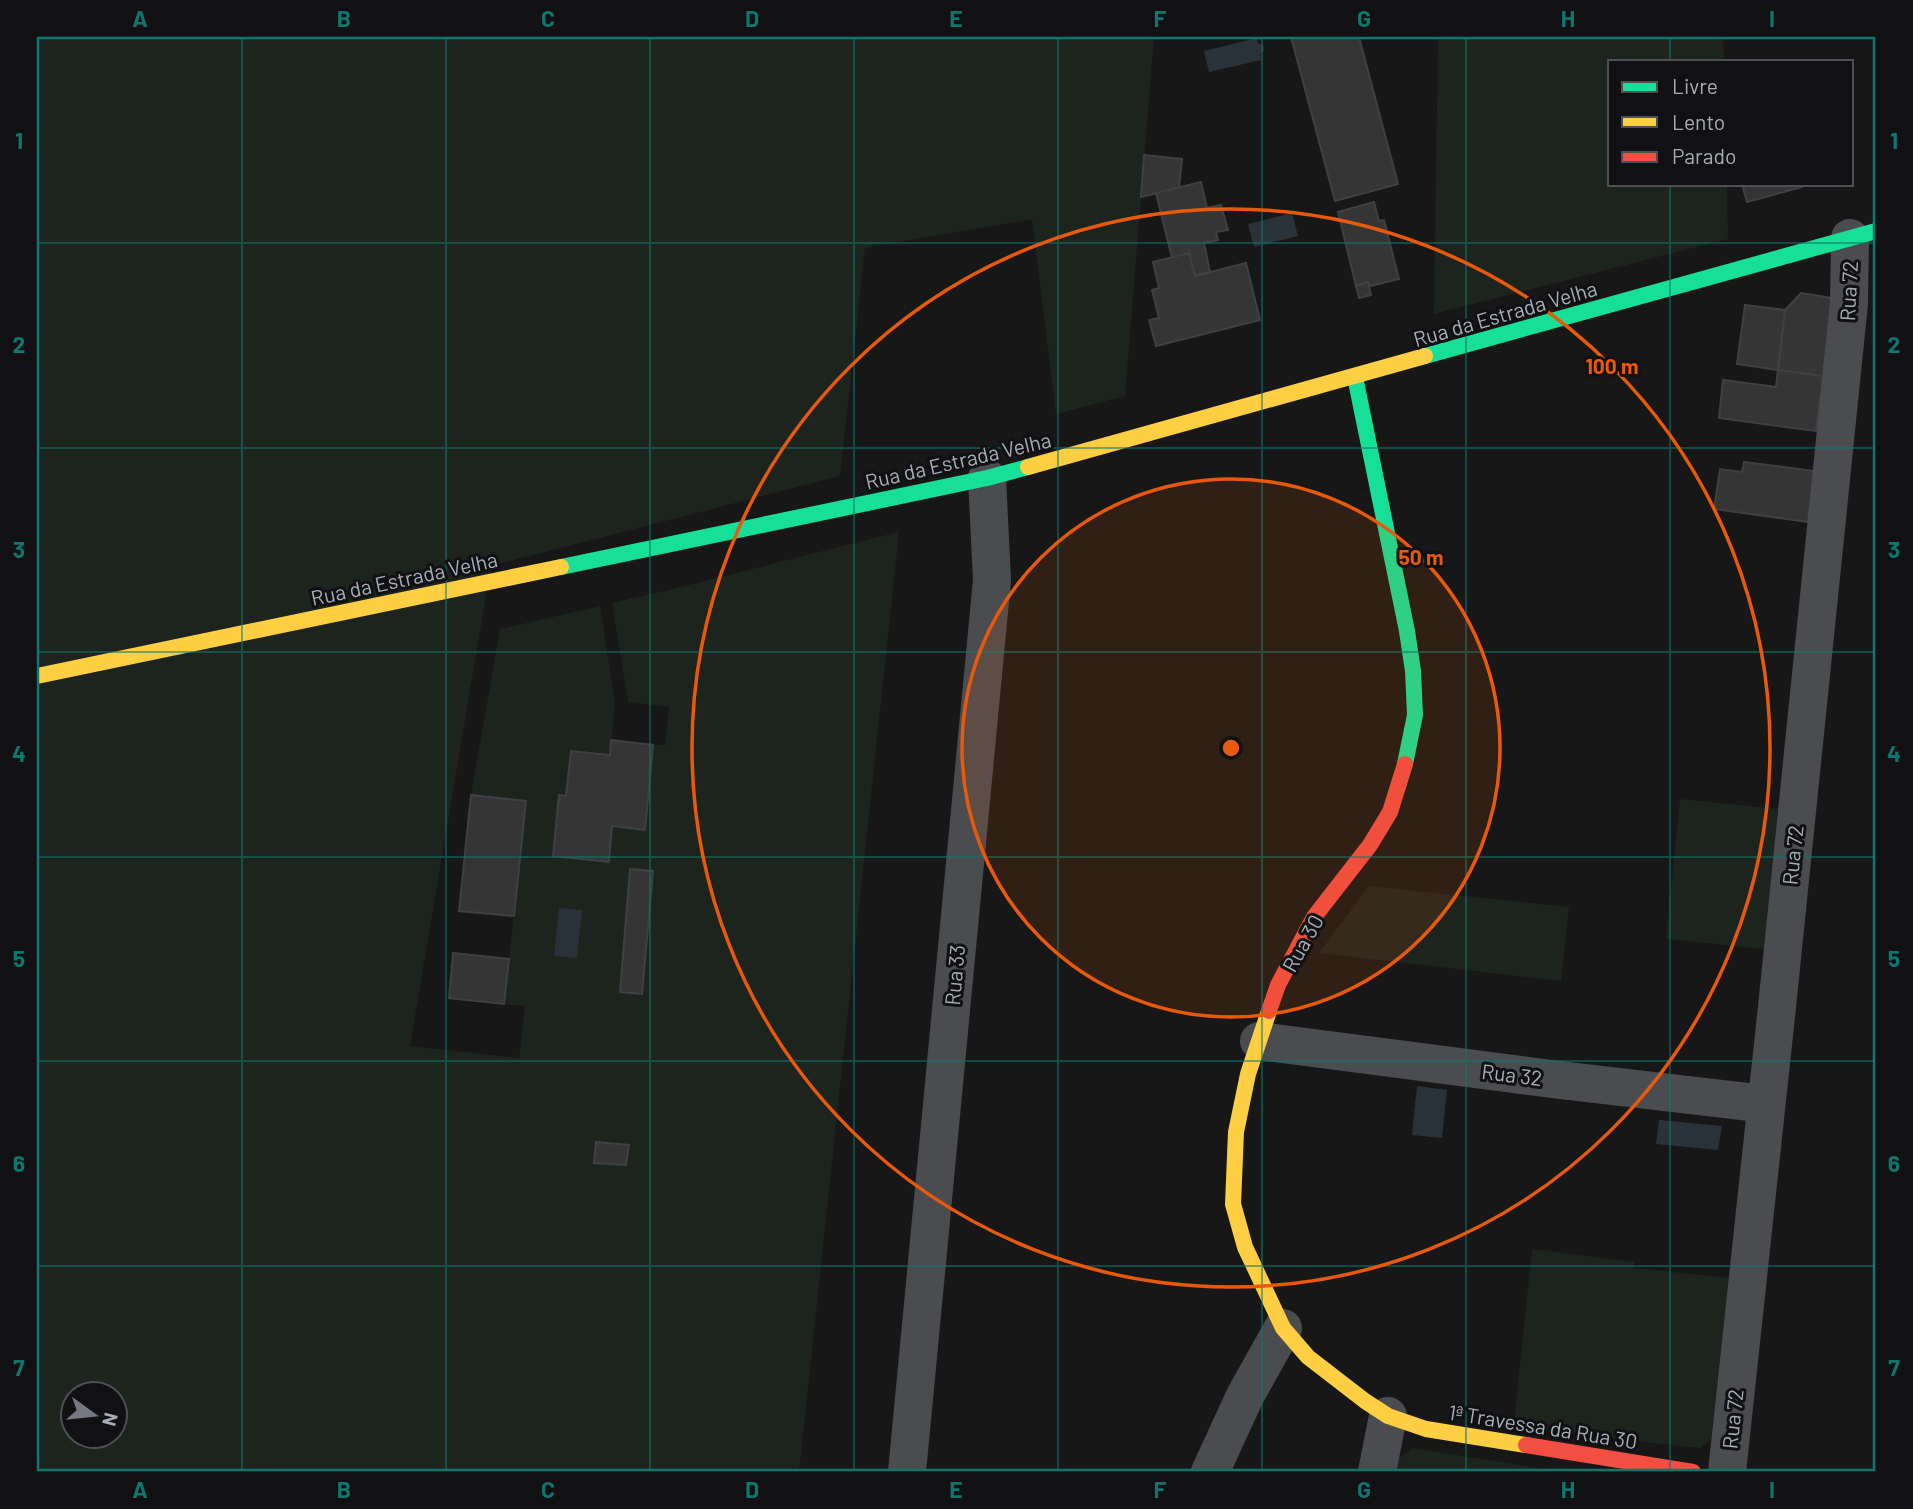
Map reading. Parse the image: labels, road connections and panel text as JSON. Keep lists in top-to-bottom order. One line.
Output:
{"streets":{"street":["Rua 72","Rua da Estrada Velha","Rua 30","Rua 33","Rua 32","1ª Travessa da Rua 30"]},"crossings":[["Rua 72","Rua da Estrada Velha"],["Rua 72","Rua 32"],["Rua da Estrada Velha","Rua 30"],["Rua da Estrada Velha","Rua 33"],["Rua 30","Rua 32"],["Rua 30","1ª Travessa da Rua 30"]],"legend":["Livre","Lento","Parado"],"north":"right","grid":{"columns":["A","B","C","D","E","F","G","H","I"],"rows":["1","2","3","4","5","6","7"]},"rings":["100 m","50 m"]}
